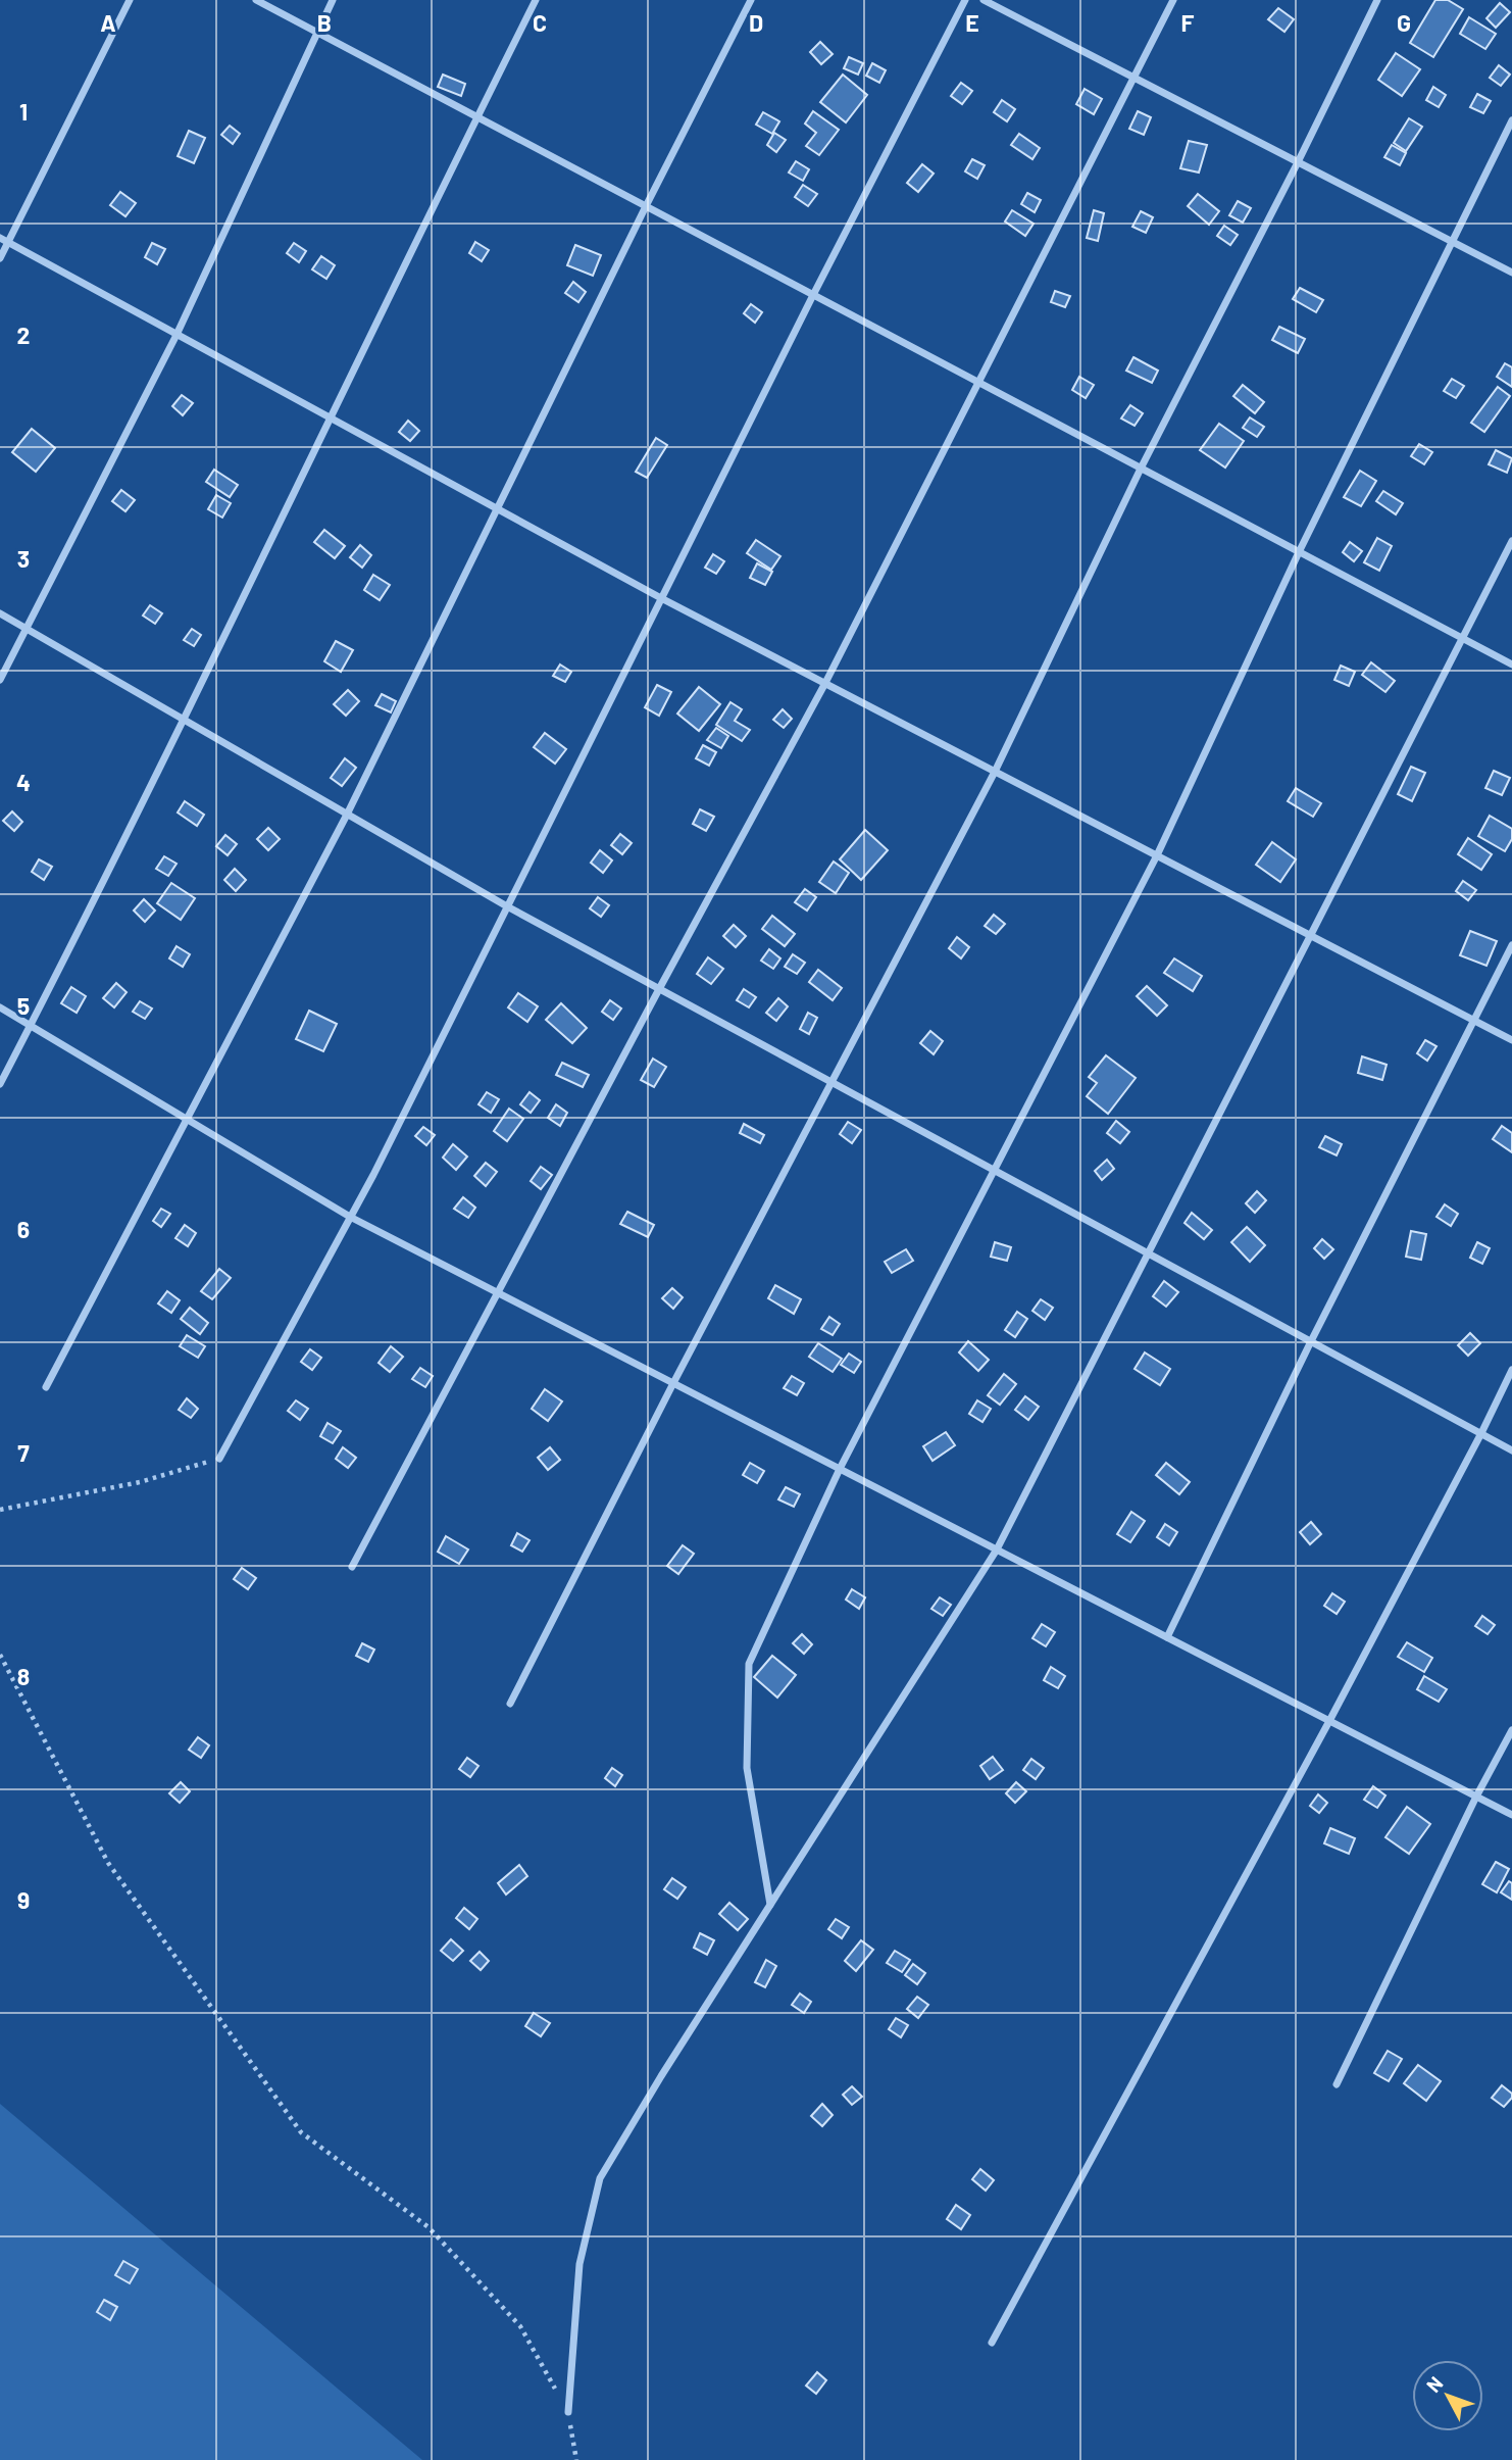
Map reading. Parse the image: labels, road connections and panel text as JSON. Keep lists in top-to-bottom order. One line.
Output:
{"north":"top left","grid":{"columns":["A","B","C","D","E","F","G"],"rows":["1","2","3","4","5","6","7","8","9"]}}
